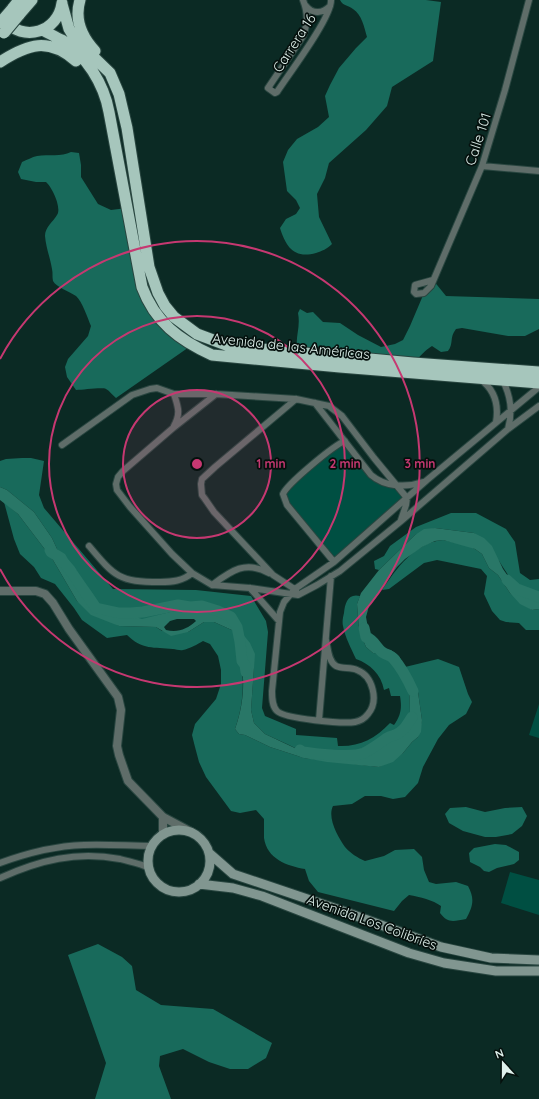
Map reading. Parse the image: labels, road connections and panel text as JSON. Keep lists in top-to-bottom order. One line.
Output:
{"streets":{"highway":["Avenida de las Américas"],"main road":["Avenida Los Colibríes"],"street":["Carrera 16","Calle 101"]},"north":"top","rings":["1 min","2 min","3 min"]}
